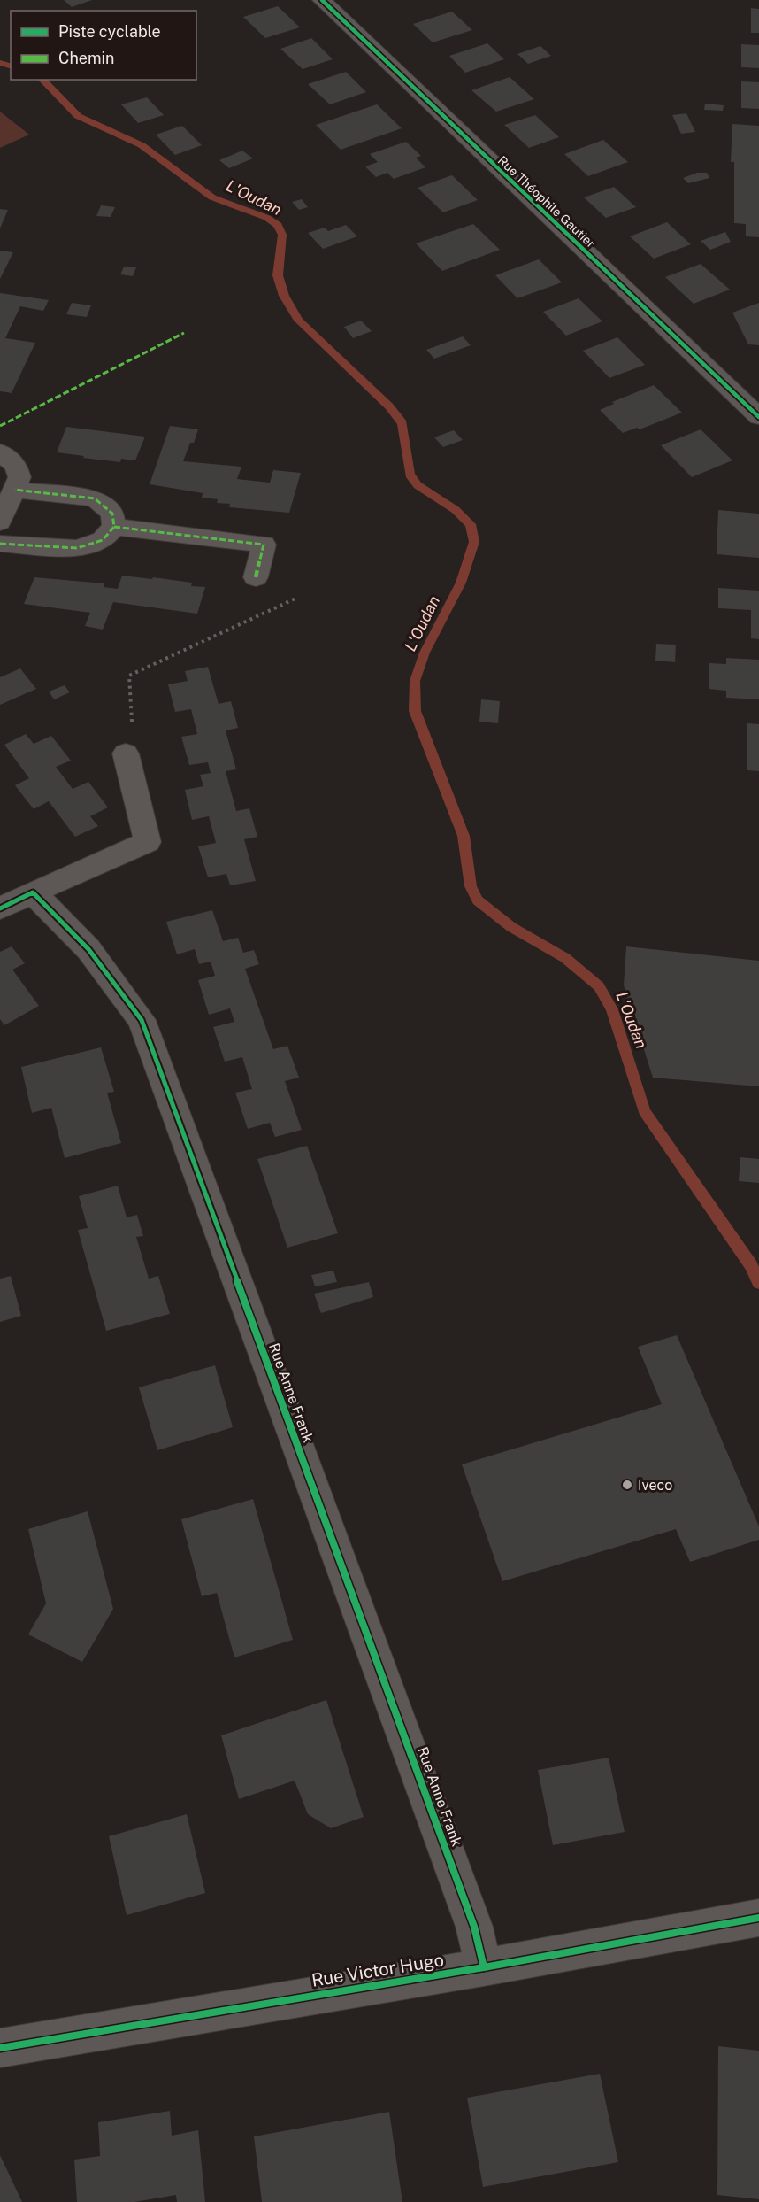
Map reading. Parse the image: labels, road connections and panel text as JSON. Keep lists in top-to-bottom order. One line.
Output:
{"streets":{"street":["Rue Théophile Gautier","Rue Anne Frank","Rue Victor Hugo"]},"crossings":[["Rue Anne Frank","Rue Victor Hugo"]],"water":["L'Oudan"],"places":["Iveco"],"legend":["Piste cyclable","Chemin"]}
